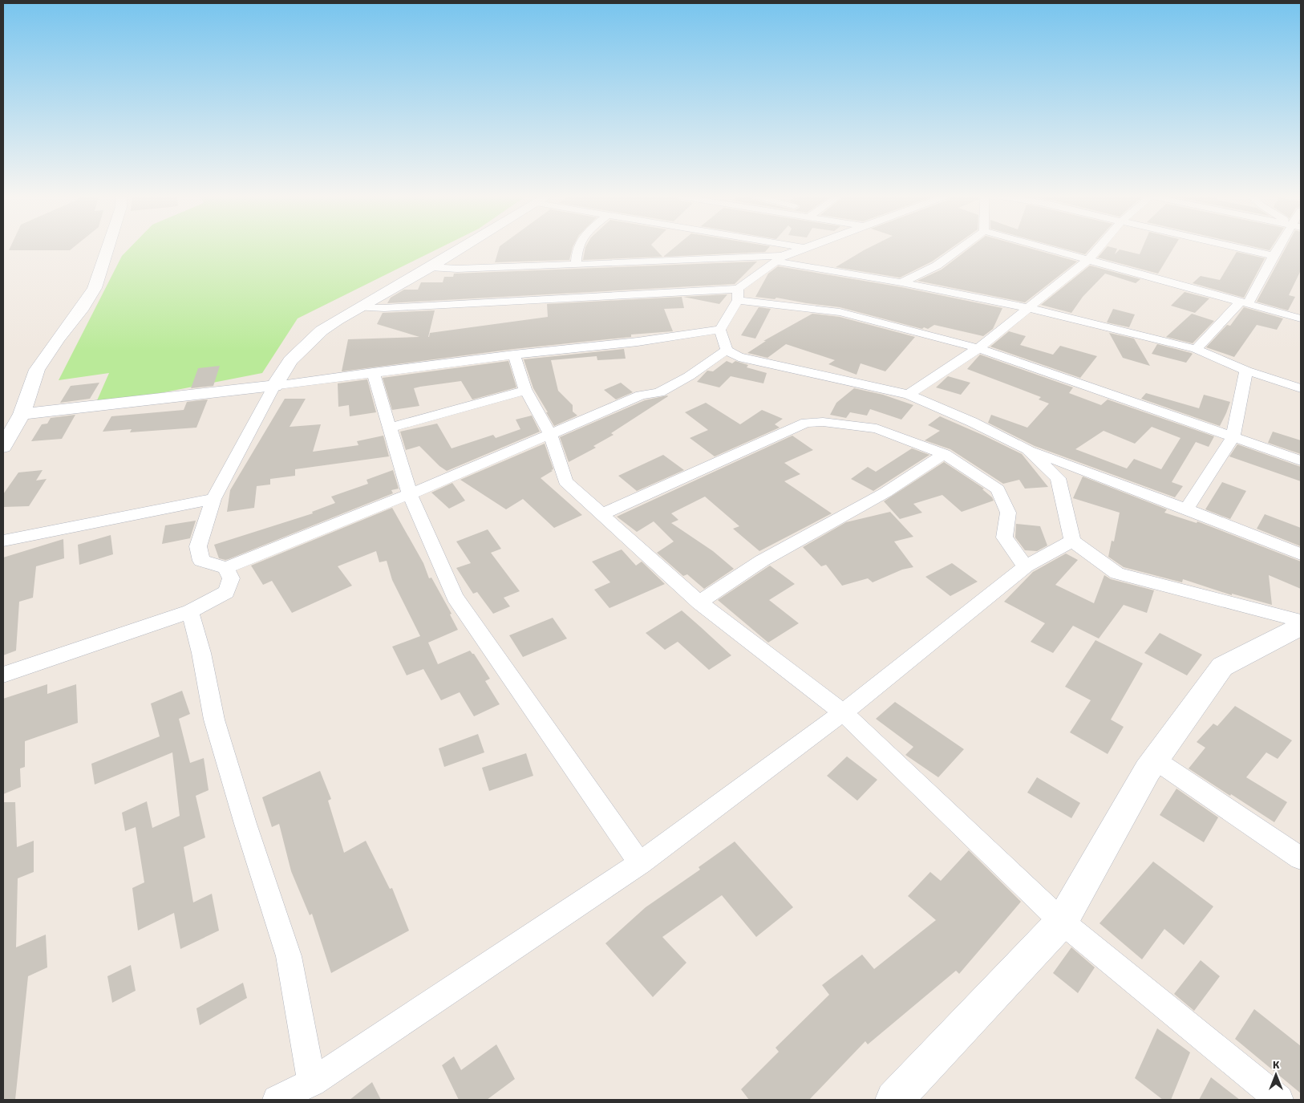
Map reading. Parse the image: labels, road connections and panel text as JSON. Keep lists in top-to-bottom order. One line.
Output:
{"north":"top"}
